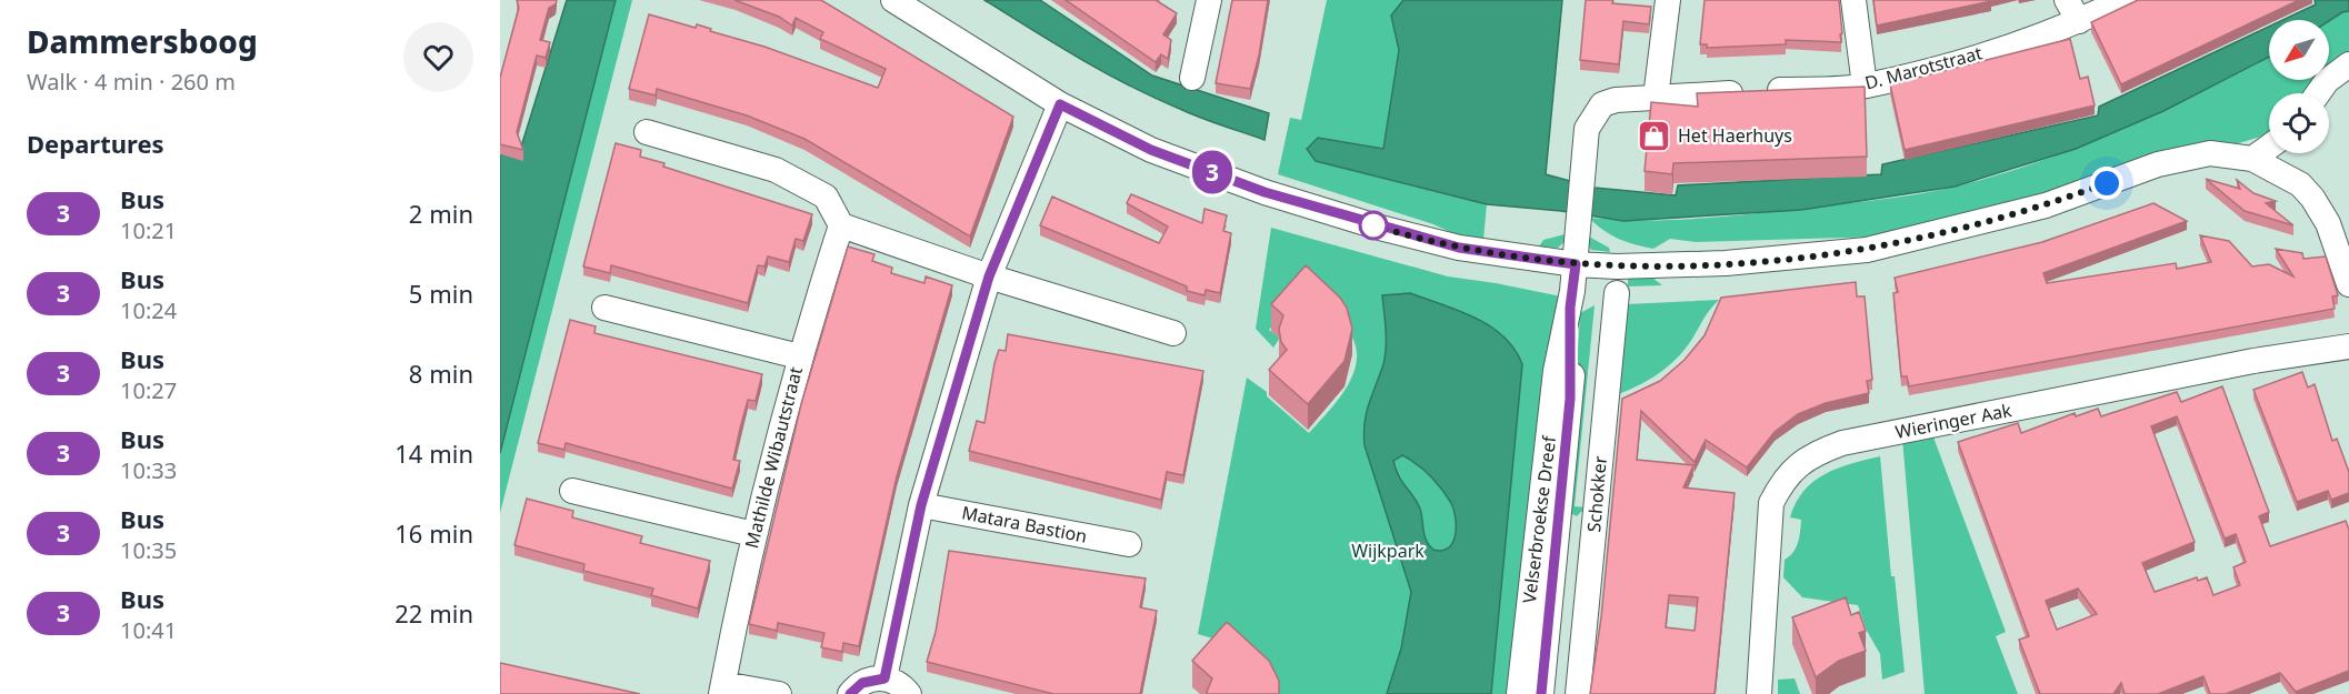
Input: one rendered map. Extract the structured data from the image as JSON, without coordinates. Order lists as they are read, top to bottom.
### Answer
{
  "streets": {
    "street": [
      "D. Marotstraat",
      "Wieringer Aak",
      "Mathilde Wibautstraat",
      "Schokker",
      "Velserbroekse Dreef",
      "Matara Bastion"
    ]
  },
  "crossings": [
    ["D. Marotstraat", "Velserbroekse Dreef"]
  ],
  "parks": ["Wijkpark"],
  "places": {
    "shop": ["Het Haerhuys"]
  },
  "lines": ["bus line 3"],
  "north": "bottom left",
  "page": {
    "heading": [
      ["Dammersboog", "Walk · 4 min · 260 m"],
      "Departures"
    ],
    "on_map": "3",
    "list": [
      {
        "mark": "3",
        "name": "Bus",
        "note": "10:21",
        "value": "2 min"
      },
      {
        "mark": "3",
        "name": "Bus",
        "note": "10:24",
        "value": "5 min"
      },
      {
        "mark": "3",
        "name": "Bus",
        "note": "10:27",
        "value": "8 min"
      },
      {
        "mark": "3",
        "name": "Bus",
        "note": "10:33",
        "value": "14 min"
      },
      {
        "mark": "3",
        "name": "Bus",
        "note": "10:35",
        "value": "16 min"
      },
      {
        "mark": "3",
        "name": "Bus",
        "note": "10:41",
        "value": "22 min"
      }
    ]
  }
}
